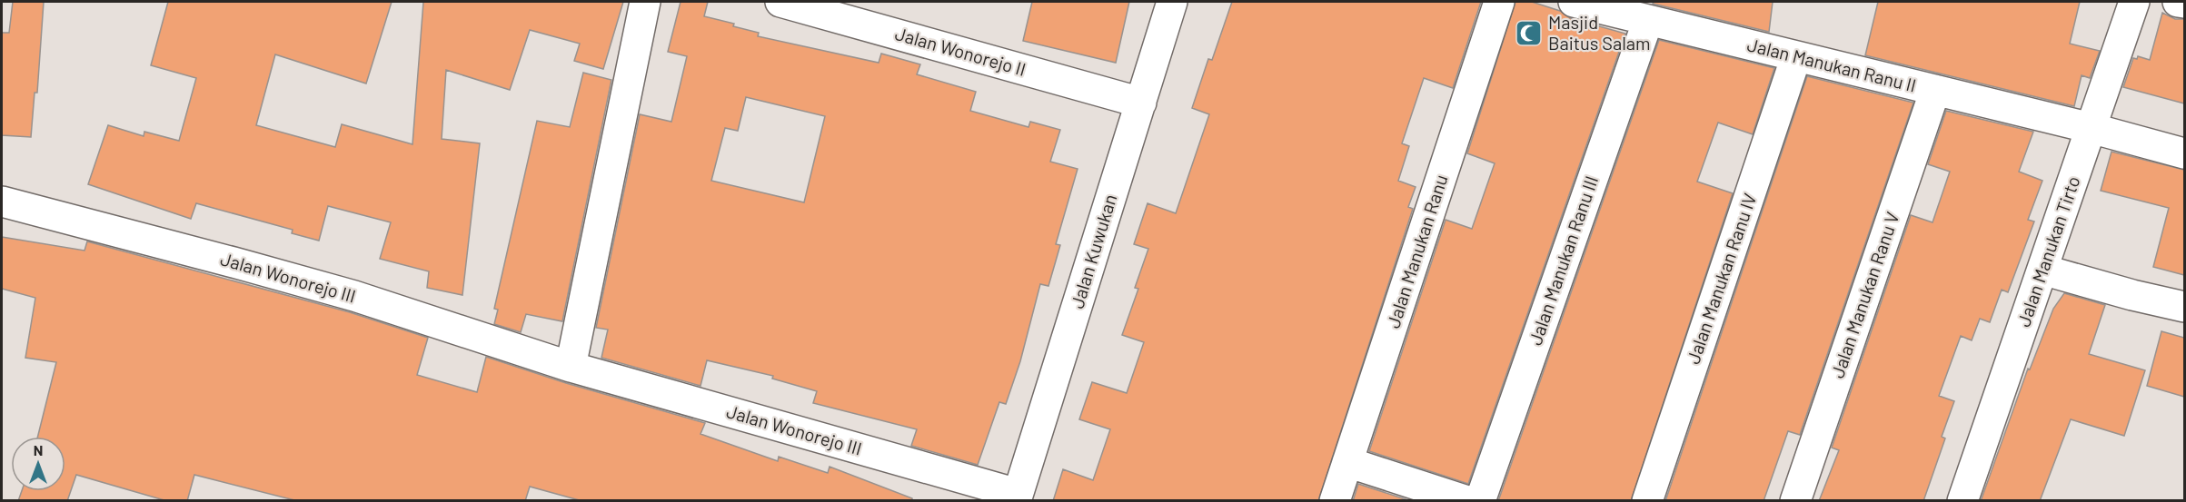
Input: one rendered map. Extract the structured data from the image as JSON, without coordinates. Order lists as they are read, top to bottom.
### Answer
{
  "streets": {
    "street": [
      "Jalan Wonorejo II",
      "Jalan Manukan Ranu II",
      "Jalan Kuwukan",
      "Jalan Manukan Ranu",
      "Jalan Manukan Tirto",
      "Jalan Manukan Ranu III",
      "Jalan Wonorejo III",
      "Jalan Manukan Ranu IV",
      "Jalan Manukan Ranu V"
    ]
  },
  "crossings": [
    ["Jalan Wonorejo II", "Jalan Kuwukan"],
    ["Jalan Manukan Ranu II", "Jalan Manukan Tirto"],
    ["Jalan Manukan Ranu II", "Jalan Manukan Ranu III"],
    ["Jalan Manukan Ranu II", "Jalan Manukan Ranu IV"],
    ["Jalan Manukan Ranu II", "Jalan Manukan Ranu V"],
    ["Jalan Kuwukan", "Jalan Wonorejo III"]
  ],
  "places": {
    "mosque": ["Masjid Baitus Salam"]
  },
  "north": "top"
}
